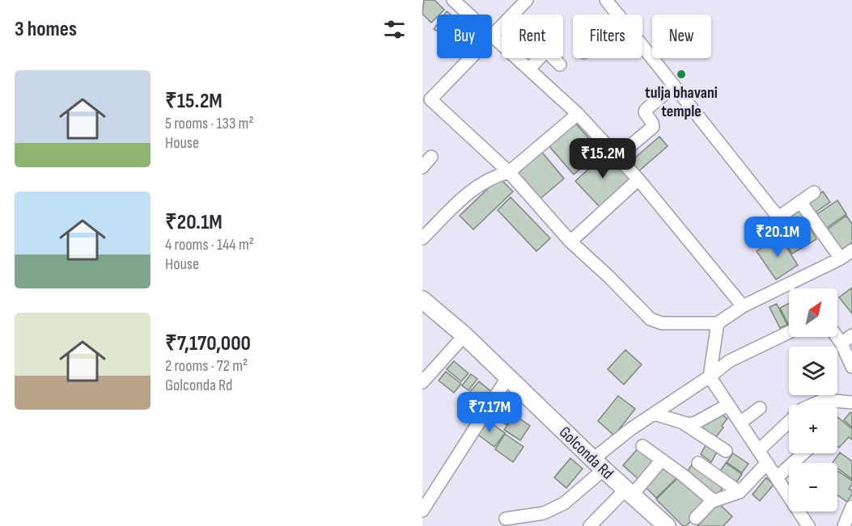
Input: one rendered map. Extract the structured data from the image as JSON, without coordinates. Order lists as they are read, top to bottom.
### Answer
{
  "streets": {
    "main road": ["Golconda Rd"]
  },
  "places": ["tulja bhavani temple"],
  "north": "top right",
  "page": {
    "heading": "3 homes",
    "chip": [
      "Buy",
      "Rent",
      "Filters",
      "New"
    ],
    "list": [
      {
        "name": "₹15.2M",
        "note": "5 rooms · 133 m² · House"
      },
      {
        "name": "₹20.1M",
        "note": "4 rooms · 144 m² · House"
      },
      {
        "name": "₹7,170,000",
        "note": "2 rooms · 72 m² · Golconda Rd"
      }
    ],
    "price": ["₹15.2M", "₹20.1M", "₹7.17M"],
    "map_buttons": ["+", "−"]
  }
}
